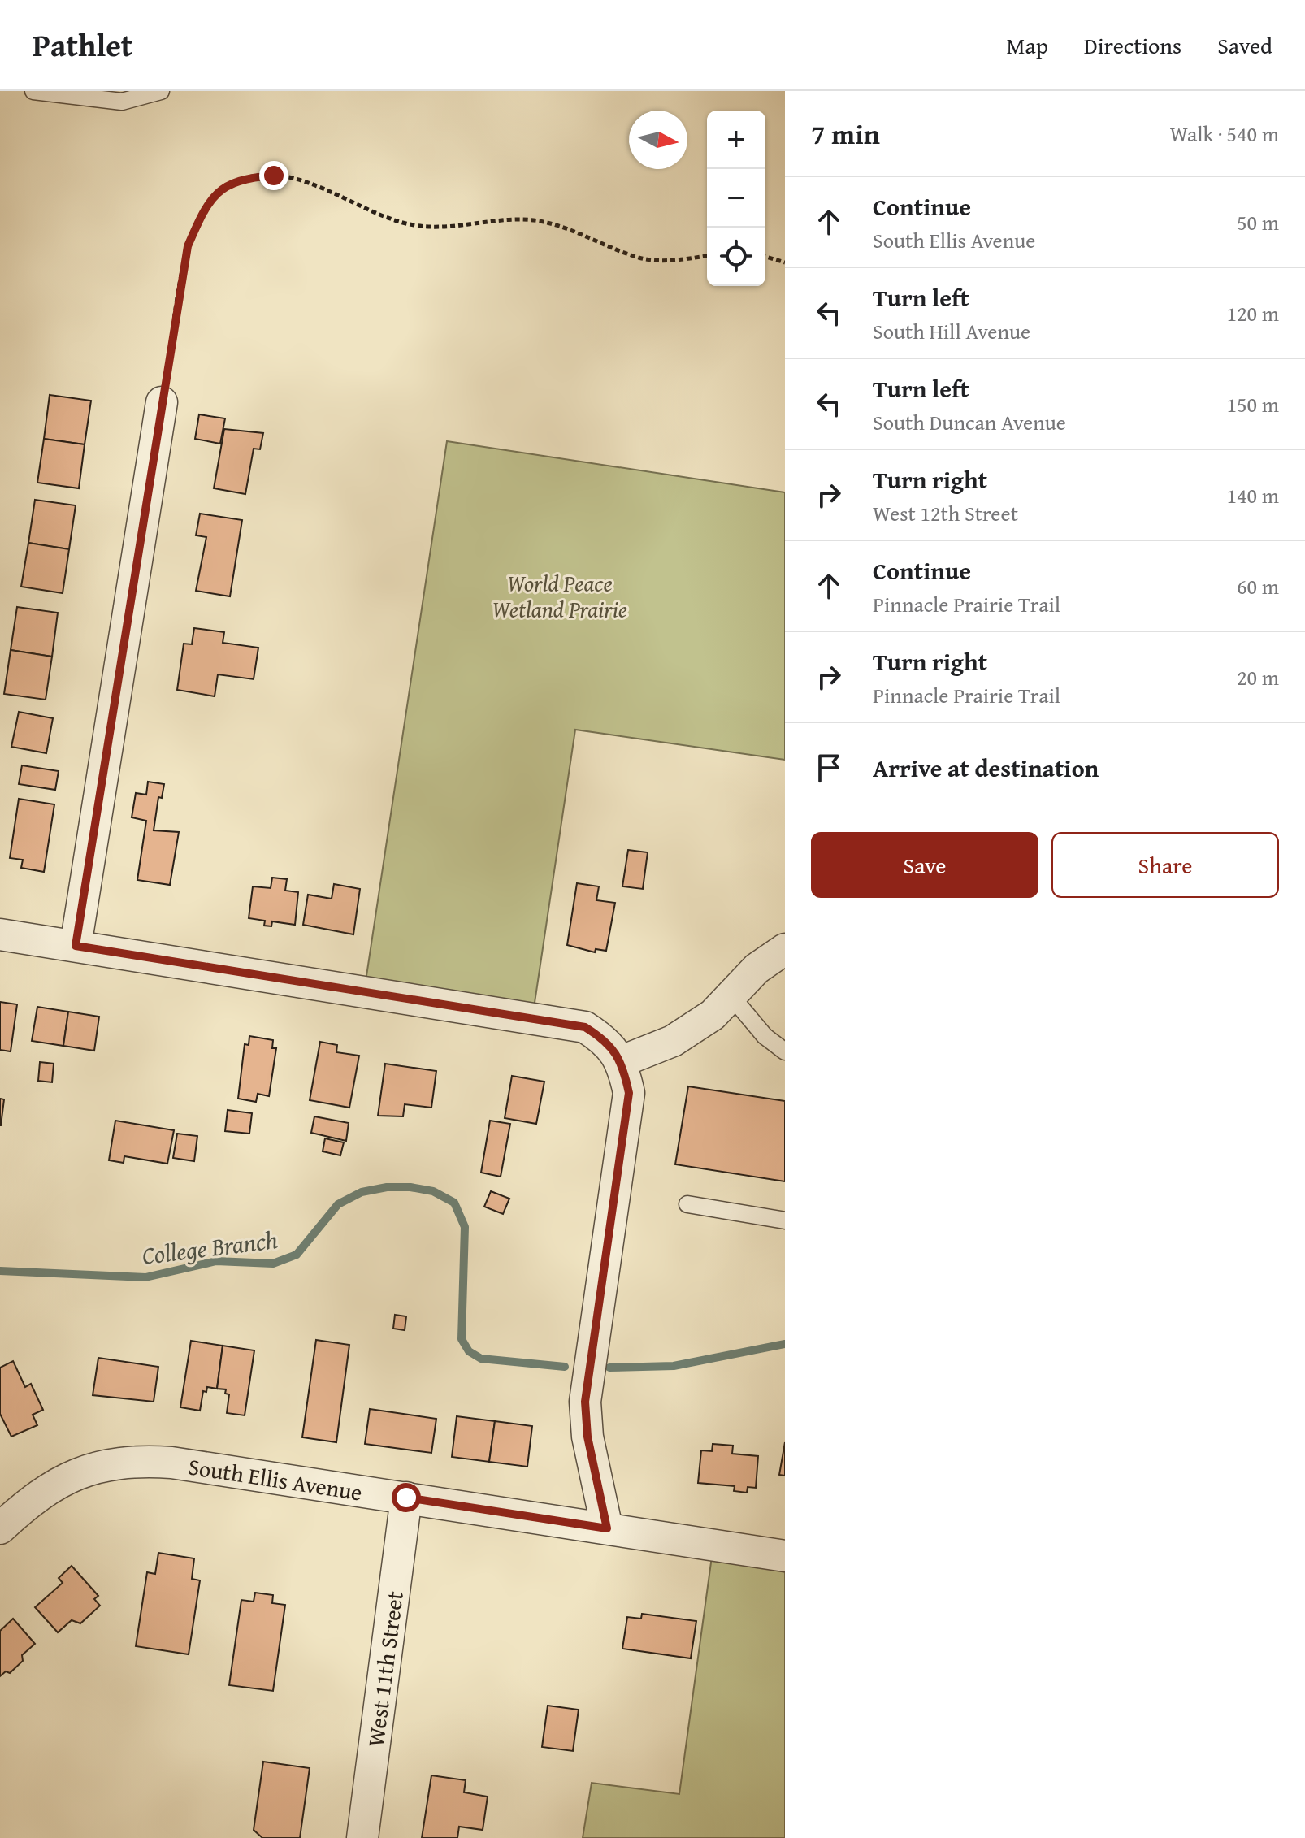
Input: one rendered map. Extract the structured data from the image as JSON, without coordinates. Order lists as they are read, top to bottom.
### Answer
{
  "streets": {
    "street": ["South Ellis Avenue", "West 11th Street"]
  },
  "crossings": [
    ["South Ellis Avenue", "West 11th Street"]
  ],
  "water": ["College Branch"],
  "parks": ["World Peace Wetland Prairie"],
  "north": "right",
  "page": {
    "header": "Pathlet",
    "nav": ["Map", "Directions", "Saved"],
    "heading": ["7 min", "Walk · 540 m"],
    "map_buttons": ["+", "−"],
    "list": [
      ["Continue", "South Ellis Avenue", "50 m"],
      ["Turn left", "South Hill Avenue", "120 m"],
      ["Turn left", "South Duncan Avenue", "150 m"],
      ["Turn right", "West 12th Street", "140 m"],
      ["Continue", "Pinnacle Prairie Trail", "60 m"],
      ["Turn right", "Pinnacle Prairie Trail", "20 m"],
      "Arrive at destination"
    ],
    "buttons": ["Save", "Share"]
  }
}
